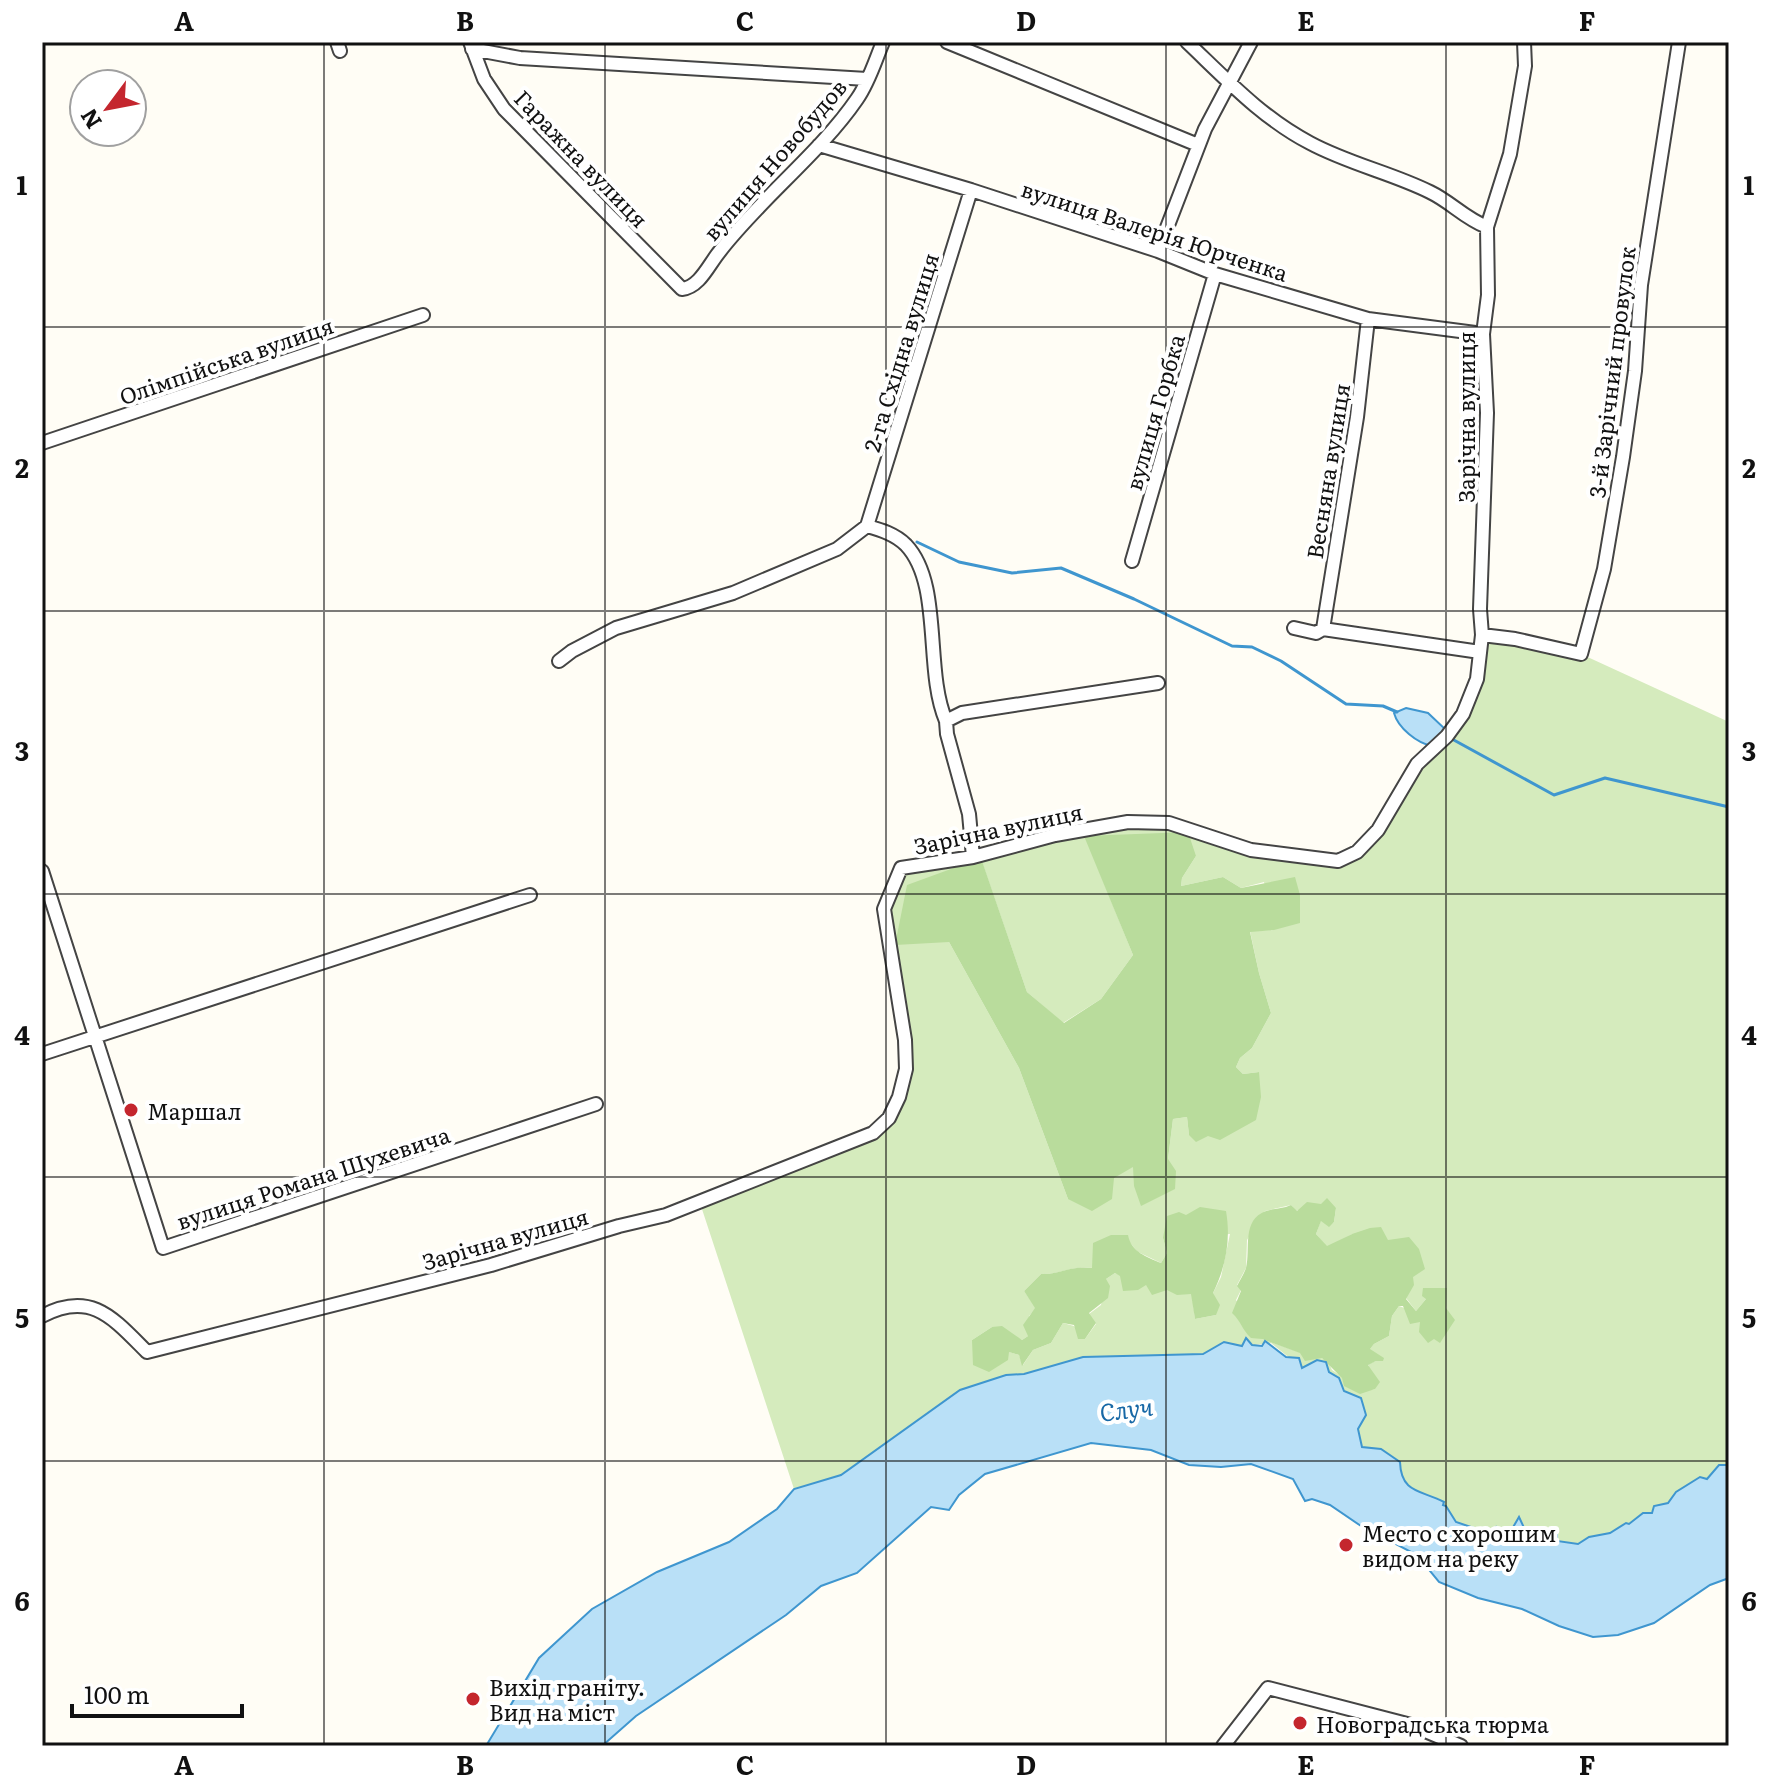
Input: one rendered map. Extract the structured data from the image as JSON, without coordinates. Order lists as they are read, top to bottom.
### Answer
{
  "streets": {
    "street": [
      "Гаражна вулиця",
      "вулиця Новобудов",
      "вулиця Валерія Юрченка",
      "2-га Східна вулиця",
      "Олімпійська вулиця",
      "3-й Зарічний провулок",
      "вулиця Горбка",
      "Зарічна вулиця",
      "Весняна вулиця",
      "вулиця Романа Шухевича"
    ]
  },
  "crossings": [
    ["Гаражна вулиця", "вулиця Новобудов"],
    ["вулиця Новобудов", "вулиця Валерія Юрченка"],
    ["вулиця Валерія Юрченка", "2-га Східна вулиця"],
    ["вулиця Валерія Юрченка", "вулиця Горбка"],
    ["вулиця Валерія Юрченка", "Зарічна вулиця"],
    ["вулиця Валерія Юрченка", "Весняна вулиця"],
    ["3-й Зарічний провулок", "Зарічна вулиця"]
  ],
  "water": ["Случ"],
  "places": [
    "Маршал",
    "Место с хорошим видом на реку",
    "Вихід граніту. Вид на міст",
    "Новоградська тюрма"
  ],
  "scale_bar": "100 m",
  "north": "bottom left",
  "grid": {
    "columns": [
      "A",
      "B",
      "C",
      "D",
      "E",
      "F"
    ],
    "rows": [
      "1",
      "2",
      "3",
      "4",
      "5",
      "6"
    ]
  }
}
